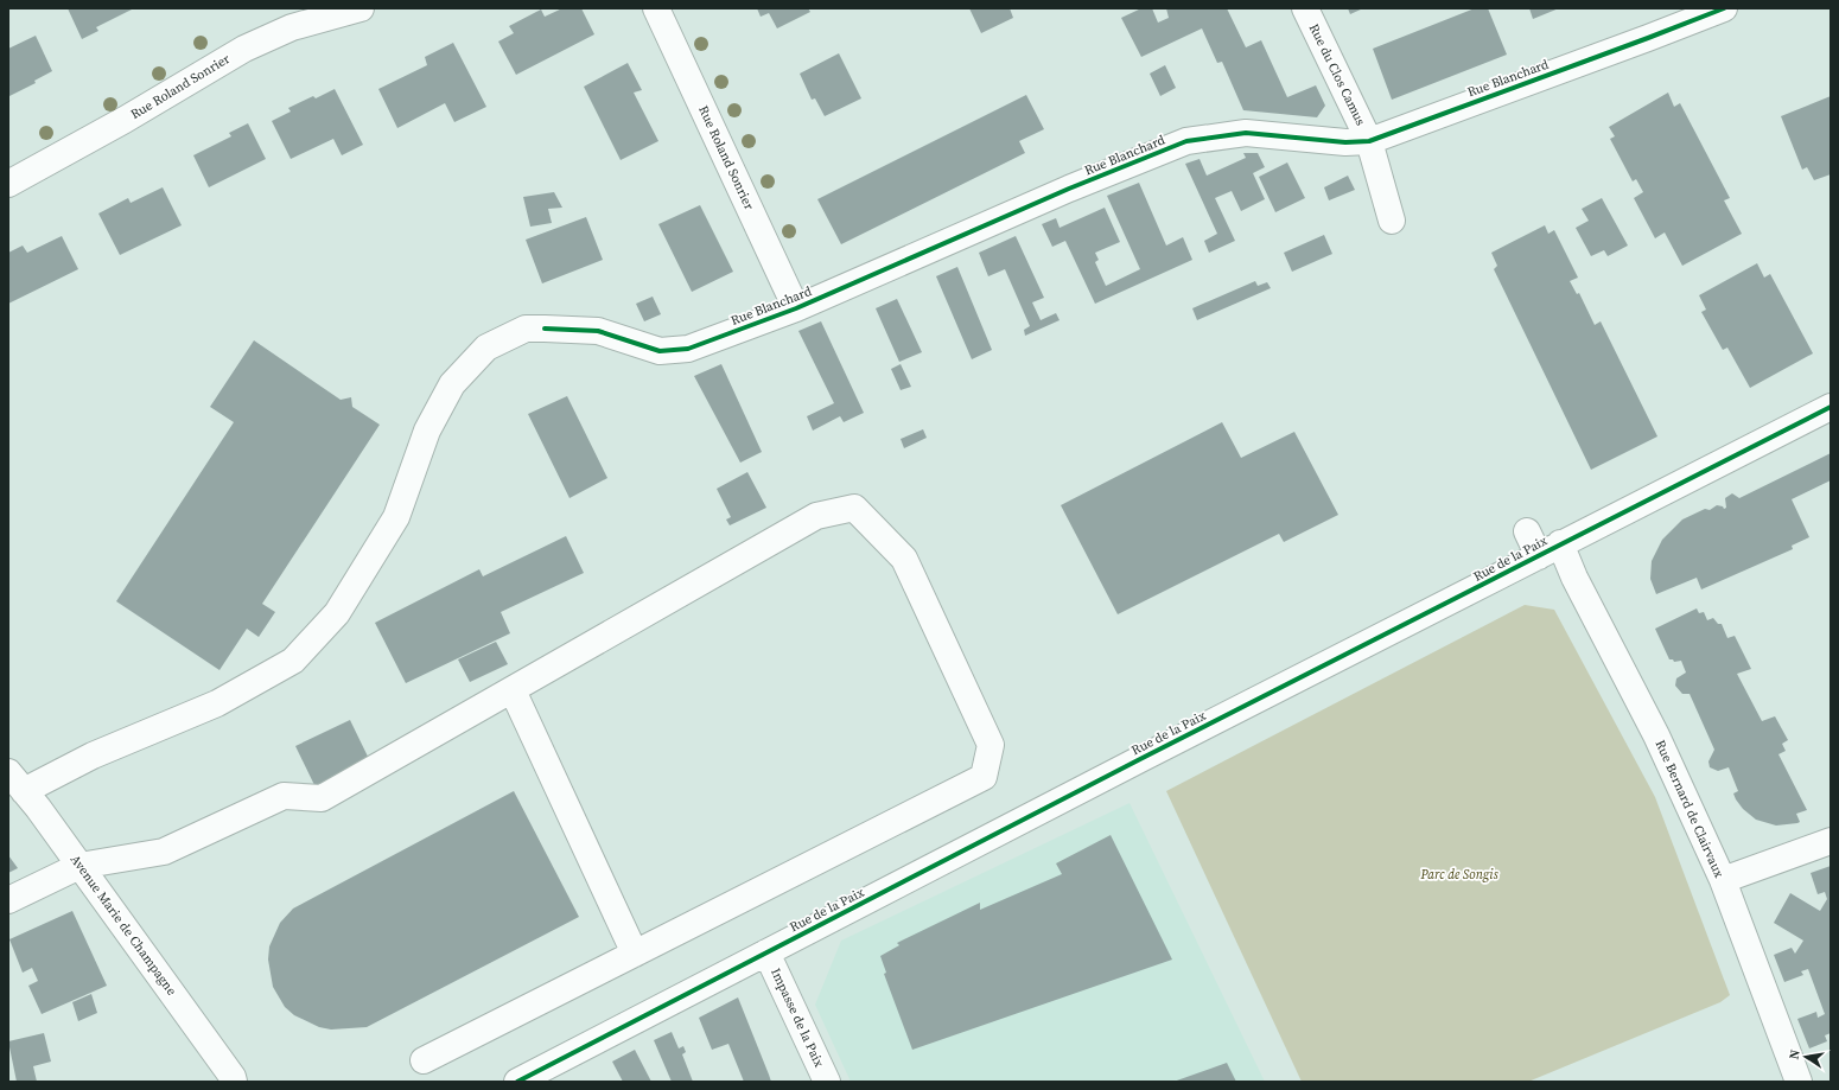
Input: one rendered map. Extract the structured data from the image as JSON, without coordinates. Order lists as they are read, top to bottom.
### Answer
{
  "streets": {
    "street": [
      "Rue du Clos Camus",
      "Rue Blanchard",
      "Rue Roland Sonrier",
      "Rue de la Paix",
      "Rue Bernard de Clairvaux",
      "Avenue Marie de Champagne",
      "Impasse de la Paix"
    ]
  },
  "crossings": [
    ["Rue du Clos Camus", "Rue Blanchard"],
    ["Rue Blanchard", "Rue Roland Sonrier"],
    ["Rue Blanchard", "Avenue Marie de Champagne"],
    ["Rue de la Paix", "Rue Bernard de Clairvaux"],
    ["Rue de la Paix", "Impasse de la Paix"]
  ],
  "parks": ["Parc de Songis"],
  "north": "left"
}
